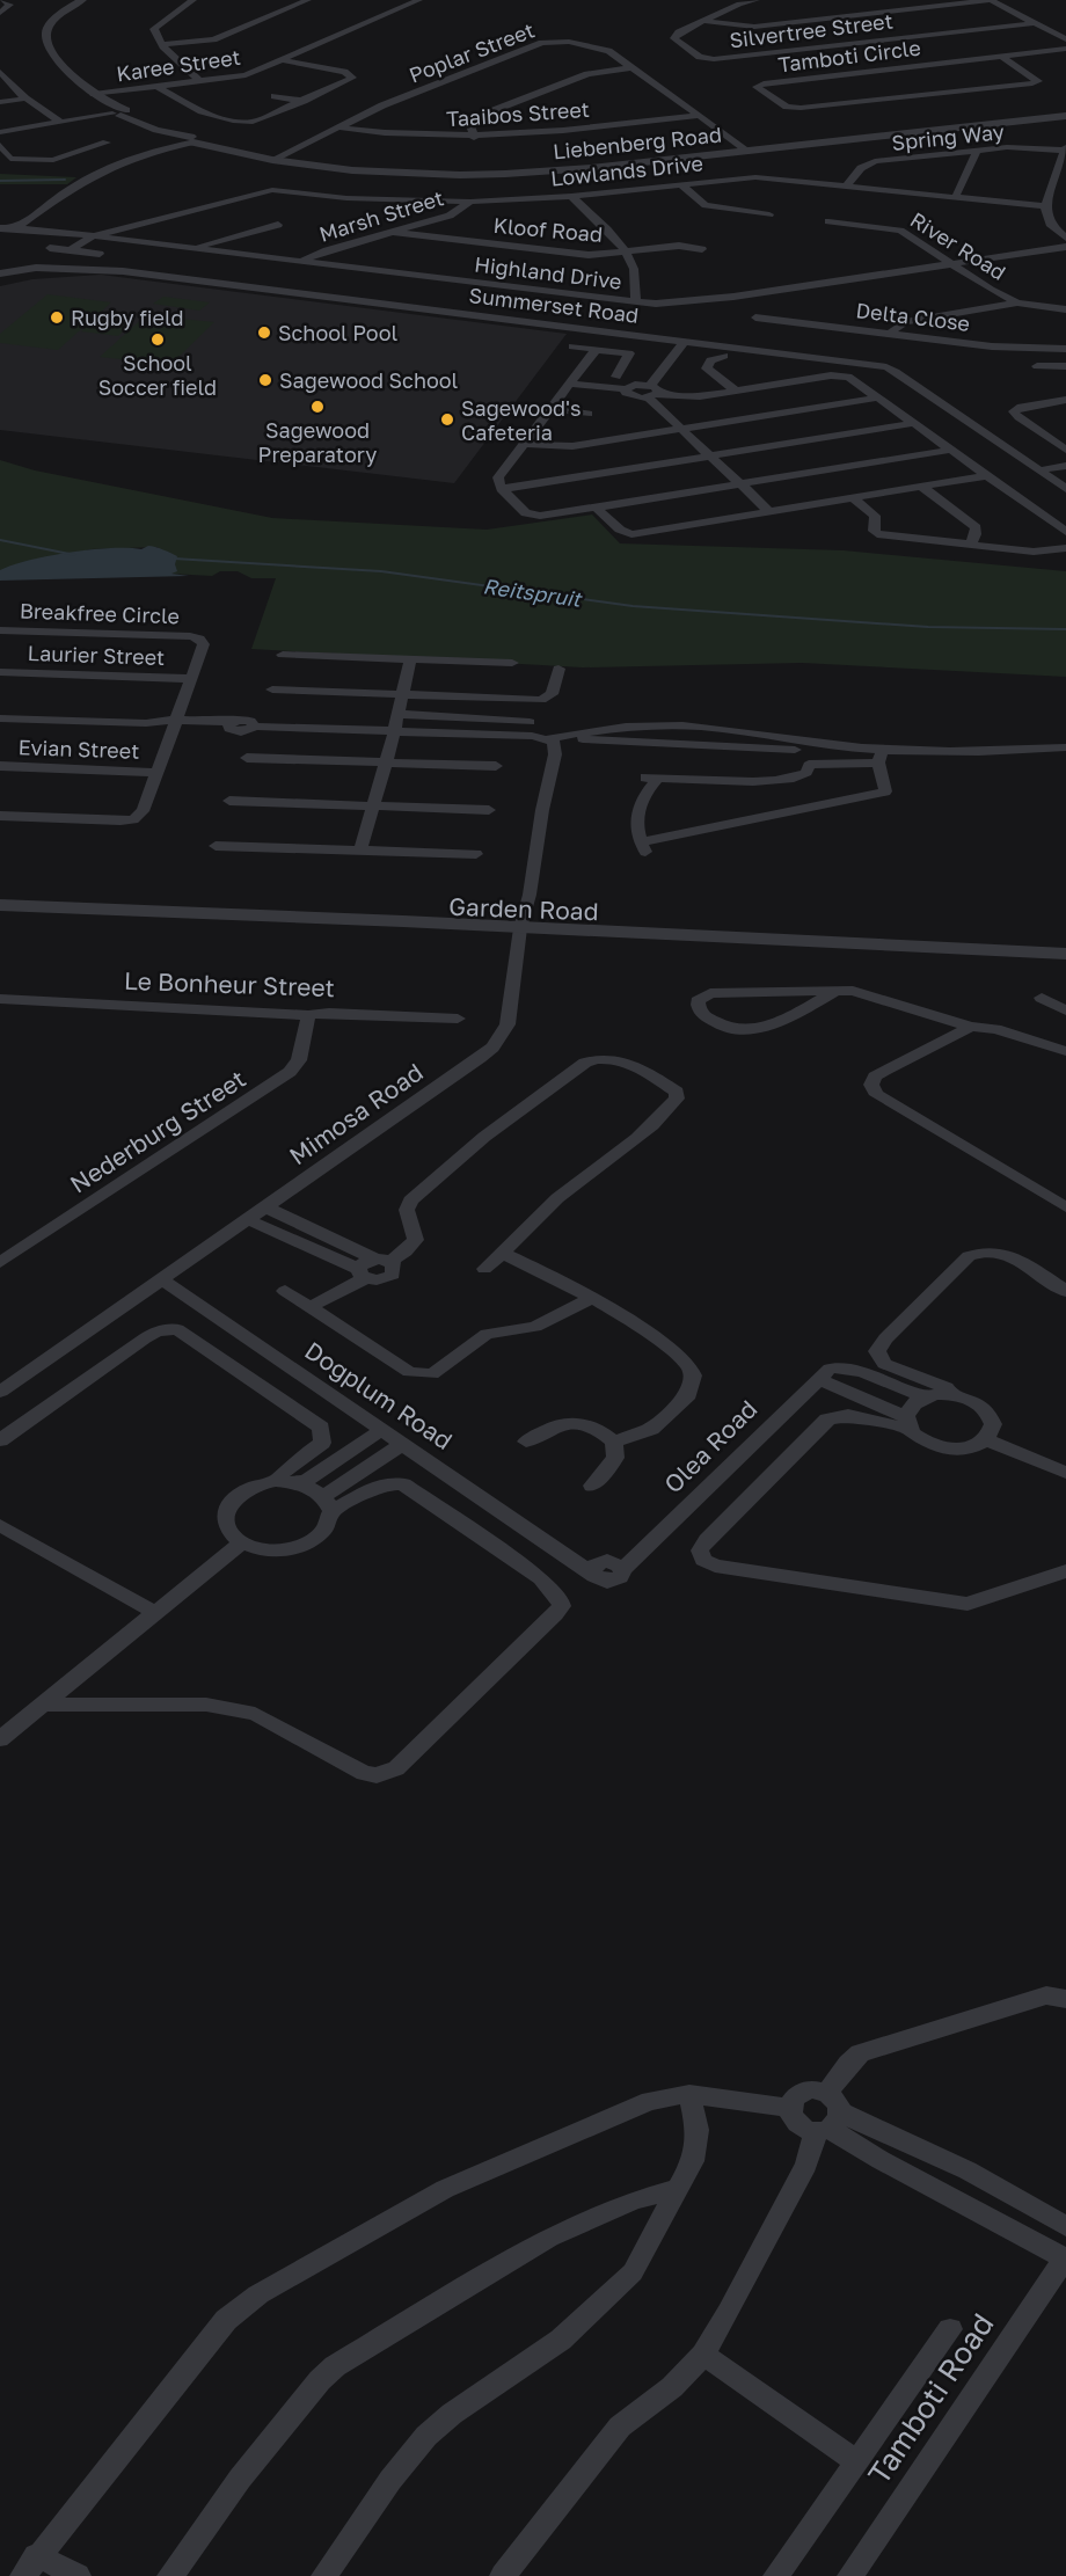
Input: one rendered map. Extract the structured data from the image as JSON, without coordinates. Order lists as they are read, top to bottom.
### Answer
{
  "streets": {
    "street": [
      "Silvertree Street",
      "Poplar Street",
      "Tamboti Circle",
      "Karee Street",
      "Taaibos Street",
      "Spring Way",
      "Liebenberg Road",
      "Lowlands Drive",
      "Marsh Street",
      "Kloof Road",
      "River Road",
      "Highland Drive",
      "Summerset Road",
      "Delta Close",
      "Breakfree Circle",
      "Laurier Street",
      "Evian Street",
      "Garden Road",
      "Le Bonheur Street",
      "Mimosa Road",
      "Nederburg Street",
      "Dogplum Road",
      "Olea Road",
      "Tamboti Road"
    ]
  },
  "crossings": [
    ["Poplar Street", "Taaibos Street"],
    ["Poplar Street", "Liebenberg Road"],
    ["Karee Street", "Liebenberg Road"],
    ["Spring Way", "Lowlands Drive"],
    ["Lowlands Drive", "Marsh Street"],
    ["Lowlands Drive", "Highland Drive"],
    ["Marsh Street", "Kloof Road"],
    ["Marsh Street", "Highland Drive"],
    ["River Road", "Highland Drive"],
    ["Breakfree Circle", "Laurier Street"],
    ["Breakfree Circle", "Evian Street"],
    ["Garden Road", "Mimosa Road"],
    ["Le Bonheur Street", "Nederburg Street"],
    ["Mimosa Road", "Dogplum Road"],
    ["Dogplum Road", "Olea Road"]
  ],
  "water": ["Reitspruit"],
  "places": [
    "Rugby field",
    "School Pool",
    "School Soccer field",
    "Sagewood School",
    "Sagewood Preparatory",
    "Sagewood's Cafeteria"
  ]
}
